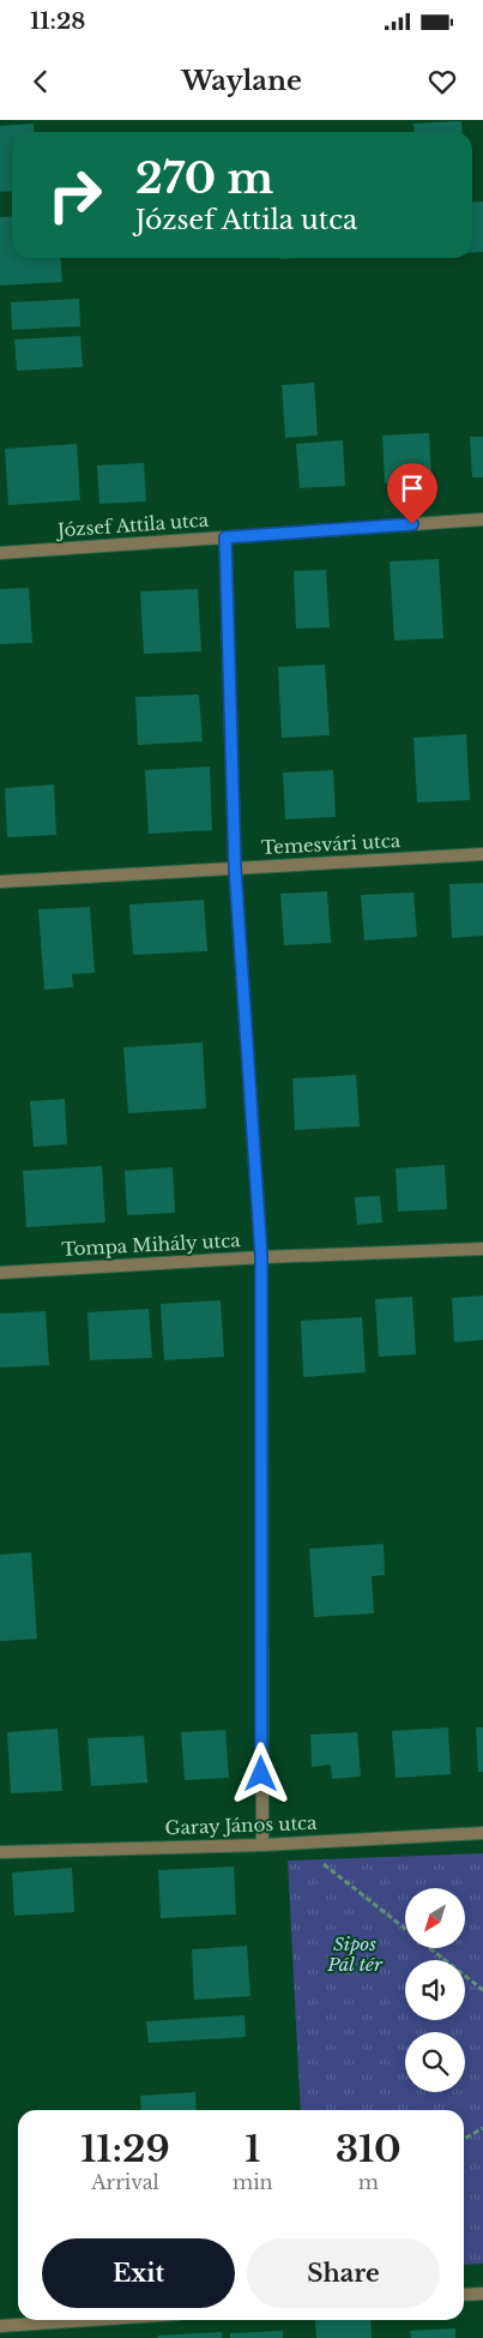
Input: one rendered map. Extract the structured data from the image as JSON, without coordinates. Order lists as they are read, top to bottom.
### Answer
{
  "streets": {
    "street": [
      "József Attila utca",
      "Temesvári utca",
      "Tompa Mihály utca",
      "Garay János utca"
    ]
  },
  "parks": ["Sipos Pál tér"],
  "north": "bottom left",
  "page": {
    "status": "11:28",
    "header": "Waylane",
    "turn": ["270 m", "József Attila utca"],
    "eta": [
      "11:29",
      "Arrival",
      "1",
      "min",
      "310",
      "m"
    ],
    "buttons": ["Exit", "Share"]
  }
}
